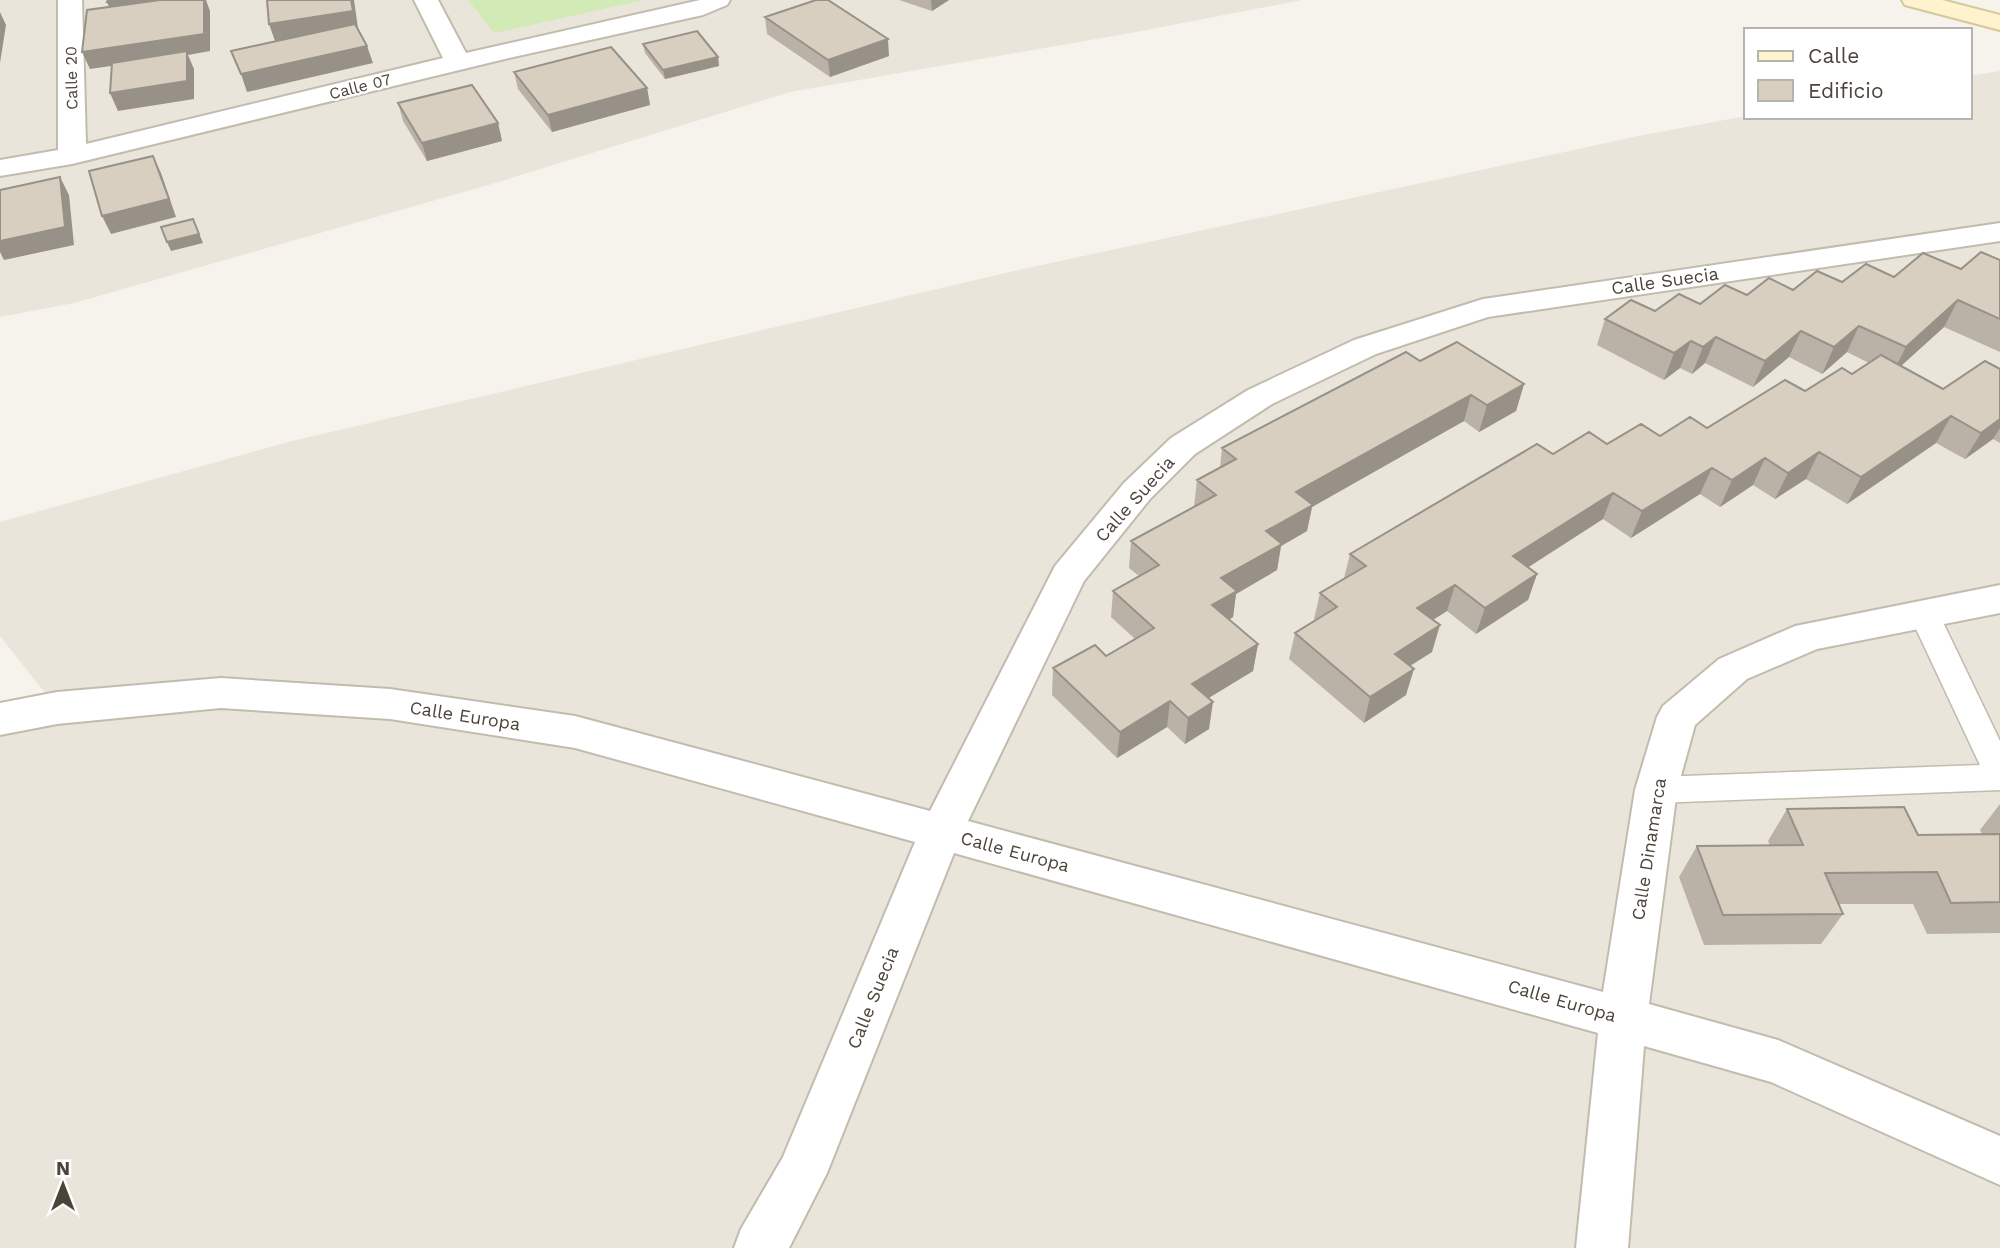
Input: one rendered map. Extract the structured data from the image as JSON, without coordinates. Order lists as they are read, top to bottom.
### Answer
{
  "streets": {
    "street": [
      "Calle 20",
      "Calle 07",
      "Calle Suecia",
      "Calle Europa",
      "Calle Dinamarca"
    ]
  },
  "crossings": [
    ["Calle 20", "Calle 07"],
    ["Calle Suecia", "Calle Europa"],
    ["Calle Europa", "Calle Dinamarca"]
  ],
  "legend": ["Calle", "Edificio"],
  "north": "top"
}
